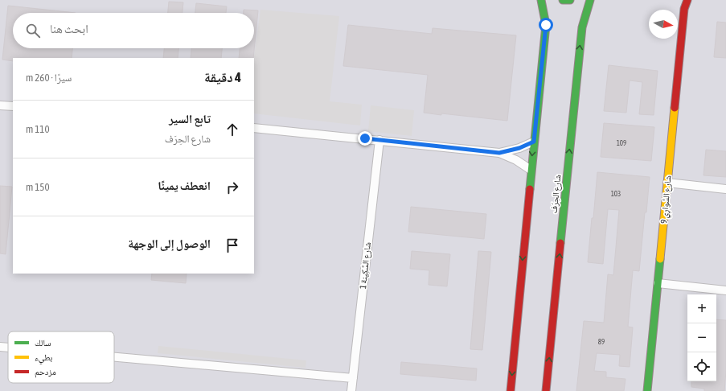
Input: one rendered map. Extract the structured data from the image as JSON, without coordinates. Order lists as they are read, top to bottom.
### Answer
{
  "streets": {
    "street": ["شارع الحِرَف", "شارع السَّوارِي 9", "شارع السَّكِينة 1"]
  },
  "house_numbers": ["109", "103", "89"],
  "legend": ["سالك", "بطيء", "مزدحم"],
  "north": "right",
  "page": {
    "search": "ابحث هنا",
    "heading": ["4 دقيقة", "سيرًا · 260 m"],
    "list": [
      ["تابع السير", "شارع الحِرَف", "110 m"],
      ["انعطف يمينًا", "150 m"],
      "الوصول إلى الوجهة"
    ],
    "map_buttons": ["+", "−"]
  }
}
